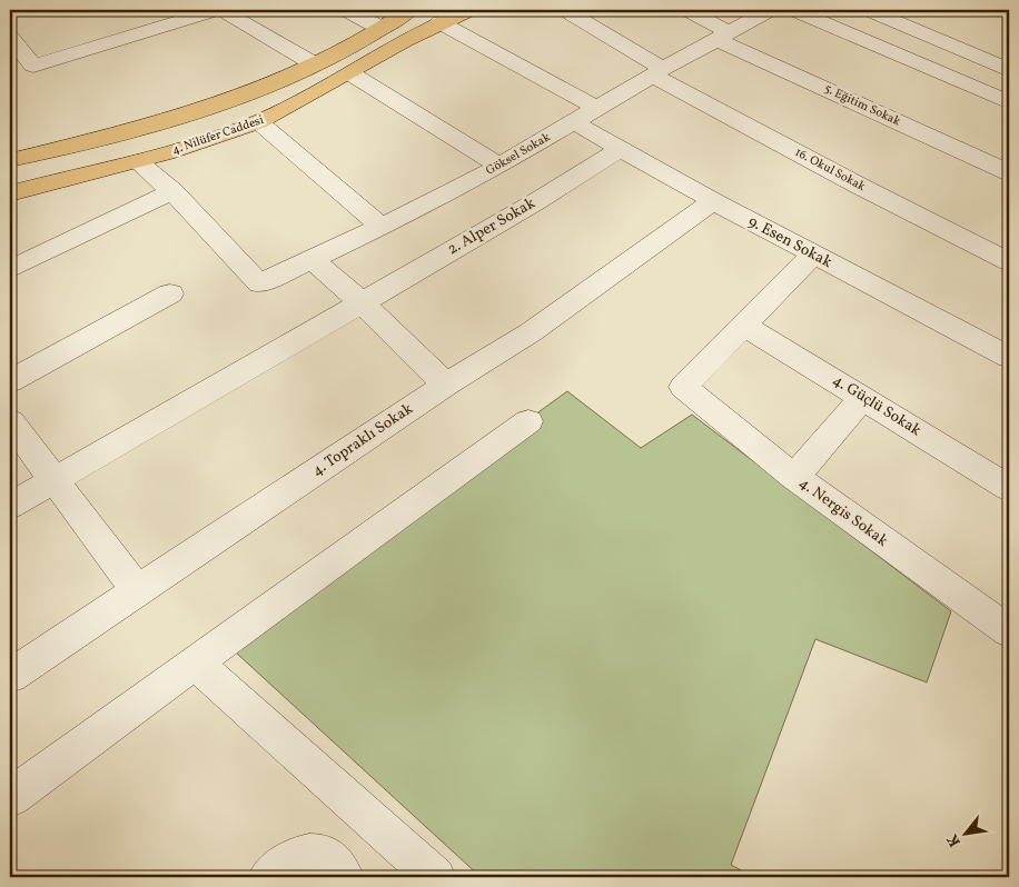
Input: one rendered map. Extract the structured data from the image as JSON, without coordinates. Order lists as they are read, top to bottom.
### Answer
{
  "streets": {
    "main road": ["4. Nilüfer Caddesi"],
    "street": [
      "5. Eğitim Sokak",
      "Göksel Sokak",
      "16. Okul Sokak",
      "2. Alper Sokak",
      "9. Esen Sokak",
      "4. Güçlü Sokak",
      "4. Topraklı Sokak",
      "4. Nergis Sokak"
    ]
  },
  "crossings": [
    ["5. Eğitim Sokak", "Göksel Sokak"],
    ["Göksel Sokak", "16. Okul Sokak"],
    ["Göksel Sokak", "9. Esen Sokak"],
    ["2. Alper Sokak", "9. Esen Sokak"],
    ["9. Esen Sokak", "4. Topraklı Sokak"],
    ["4. Güçlü Sokak", "4. Nergis Sokak"]
  ],
  "north": "bottom left"
}
